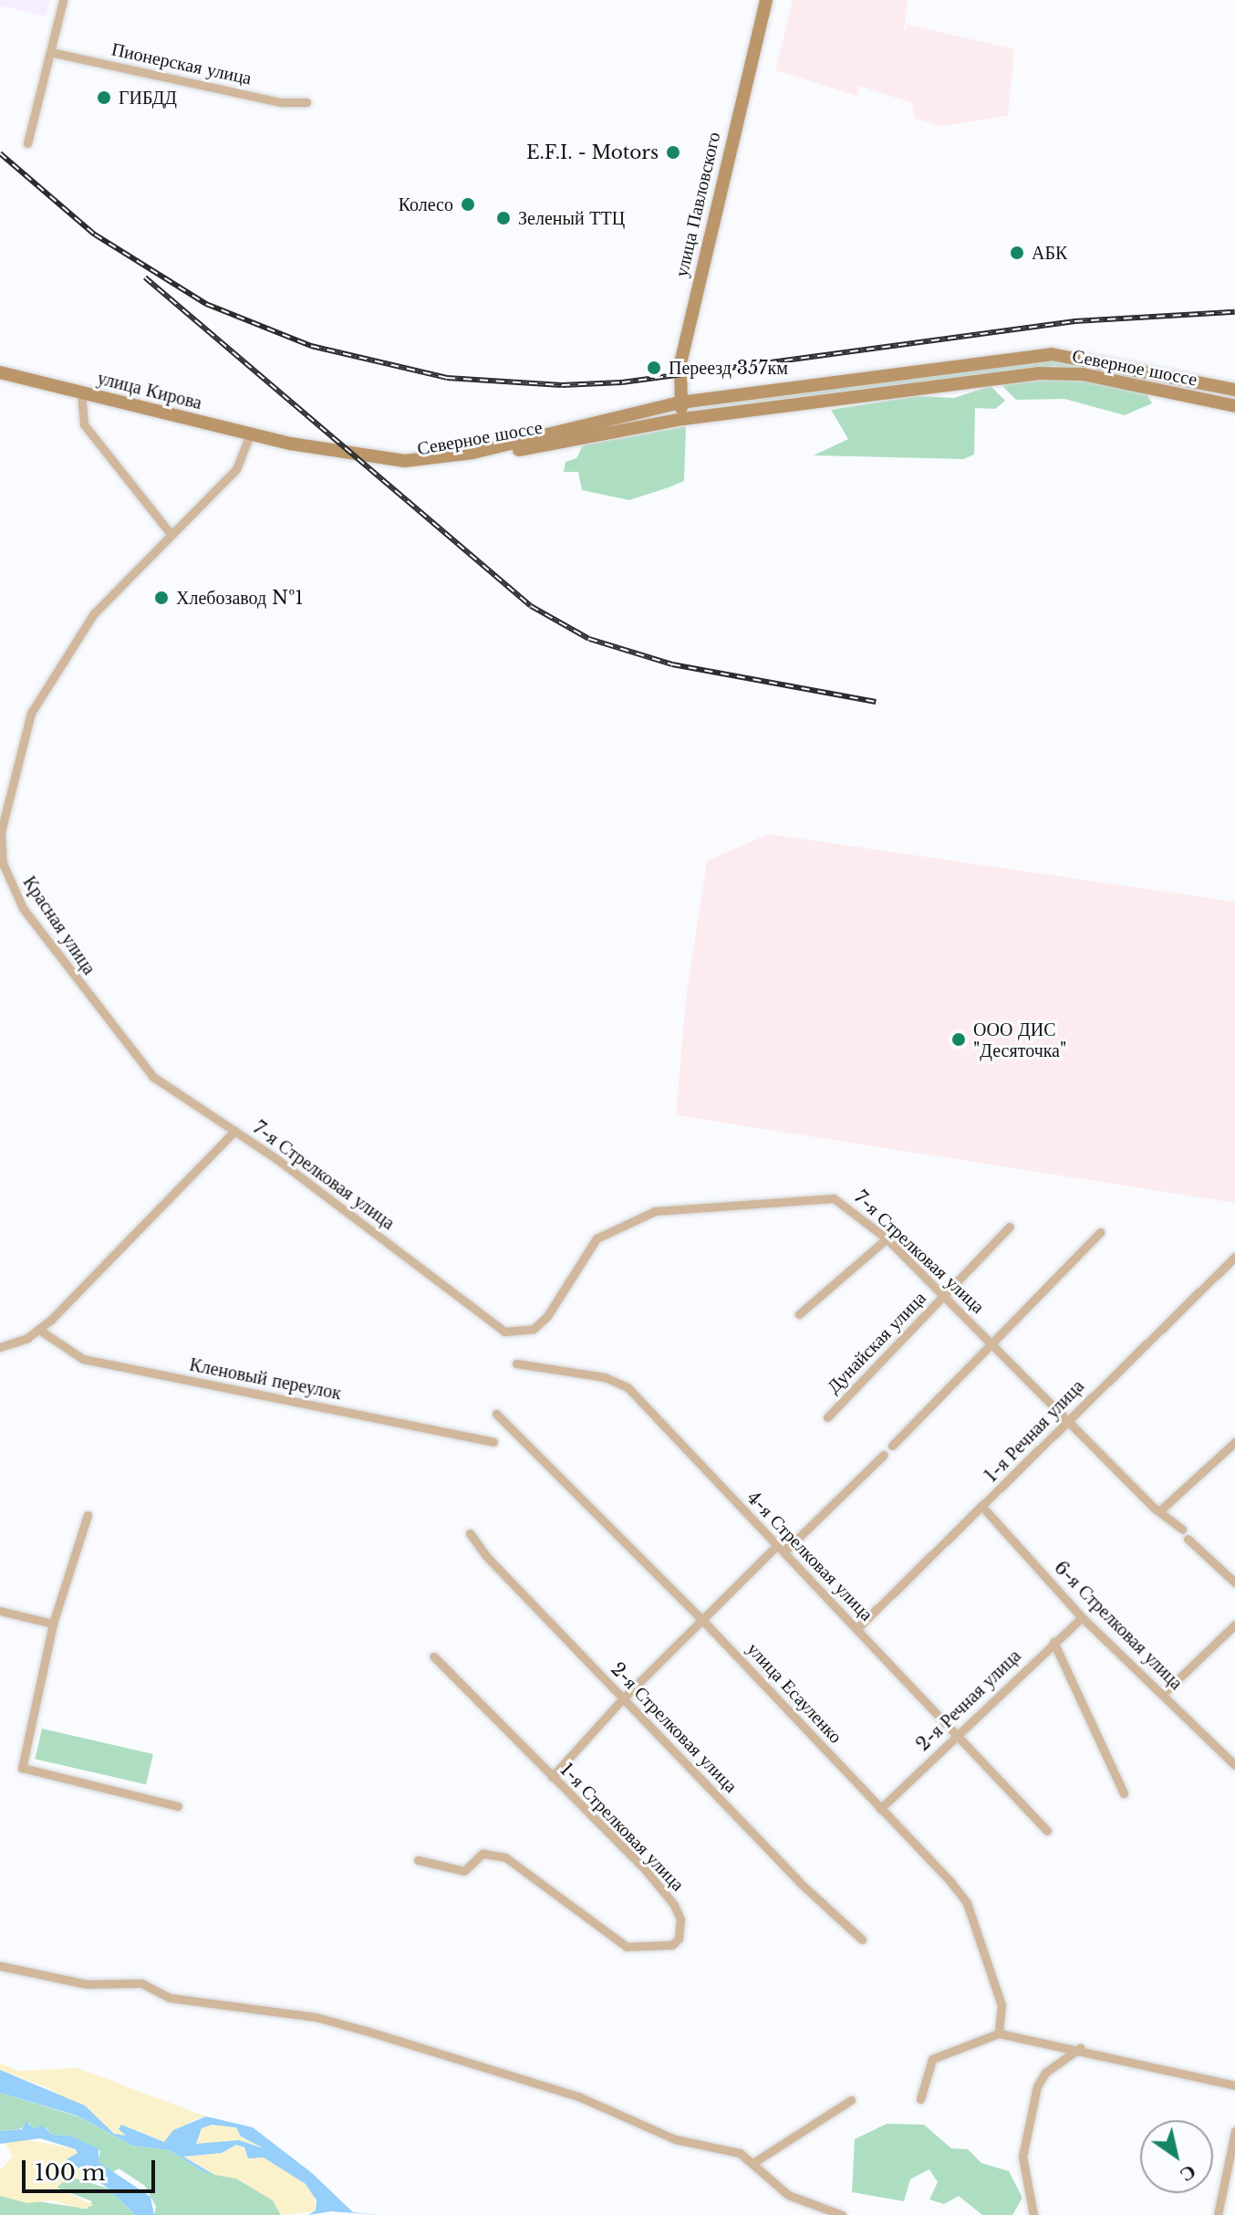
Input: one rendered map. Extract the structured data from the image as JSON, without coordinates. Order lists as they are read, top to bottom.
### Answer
{
  "streets": {
    "main road": ["улица Павловского", "Северное шоссе", "улица Кирова"],
    "street": [
      "Пионерская улица",
      "Красная улица",
      "7-я Стрелковая улица",
      "Дунайская улица",
      "Кленовый переулок",
      "1-я Речная улица",
      "4-я Стрелковая улица",
      "6-я Стрелковая улица",
      "улица Есауленко",
      "2-я Речная улица",
      "2-я Стрелковая улица",
      "1-я Стрелковая улица"
    ]
  },
  "crossings": [
    ["улица Павловского", "Северное шоссе"],
    ["Северное шоссе", "улица Кирова"],
    ["улица Кирова", "Красная улица"],
    ["Красная улица", "7-я Стрелковая улица"],
    ["7-я Стрелковая улица", "Дунайская улица"],
    ["7-я Стрелковая улица", "1-я Речная улица"],
    ["1-я Речная улица", "4-я Стрелковая улица"],
    ["1-я Речная улица", "6-я Стрелковая улица"],
    ["4-я Стрелковая улица", "2-я Речная улица"],
    ["6-я Стрелковая улица", "2-я Речная улица"],
    ["улица Есауленко", "2-я Речная улица"]
  ],
  "places": [
    "ГИБДД",
    "E.F.I. - Motors",
    "Колесо",
    "Зеленый ТТЦ",
    "АБК",
    "Переезд 357км",
    "Хлебозавод №1",
    "ООО ДИС \"Десяточка\""
  ],
  "scale_bar": "100 m",
  "north": "bottom right"
}
